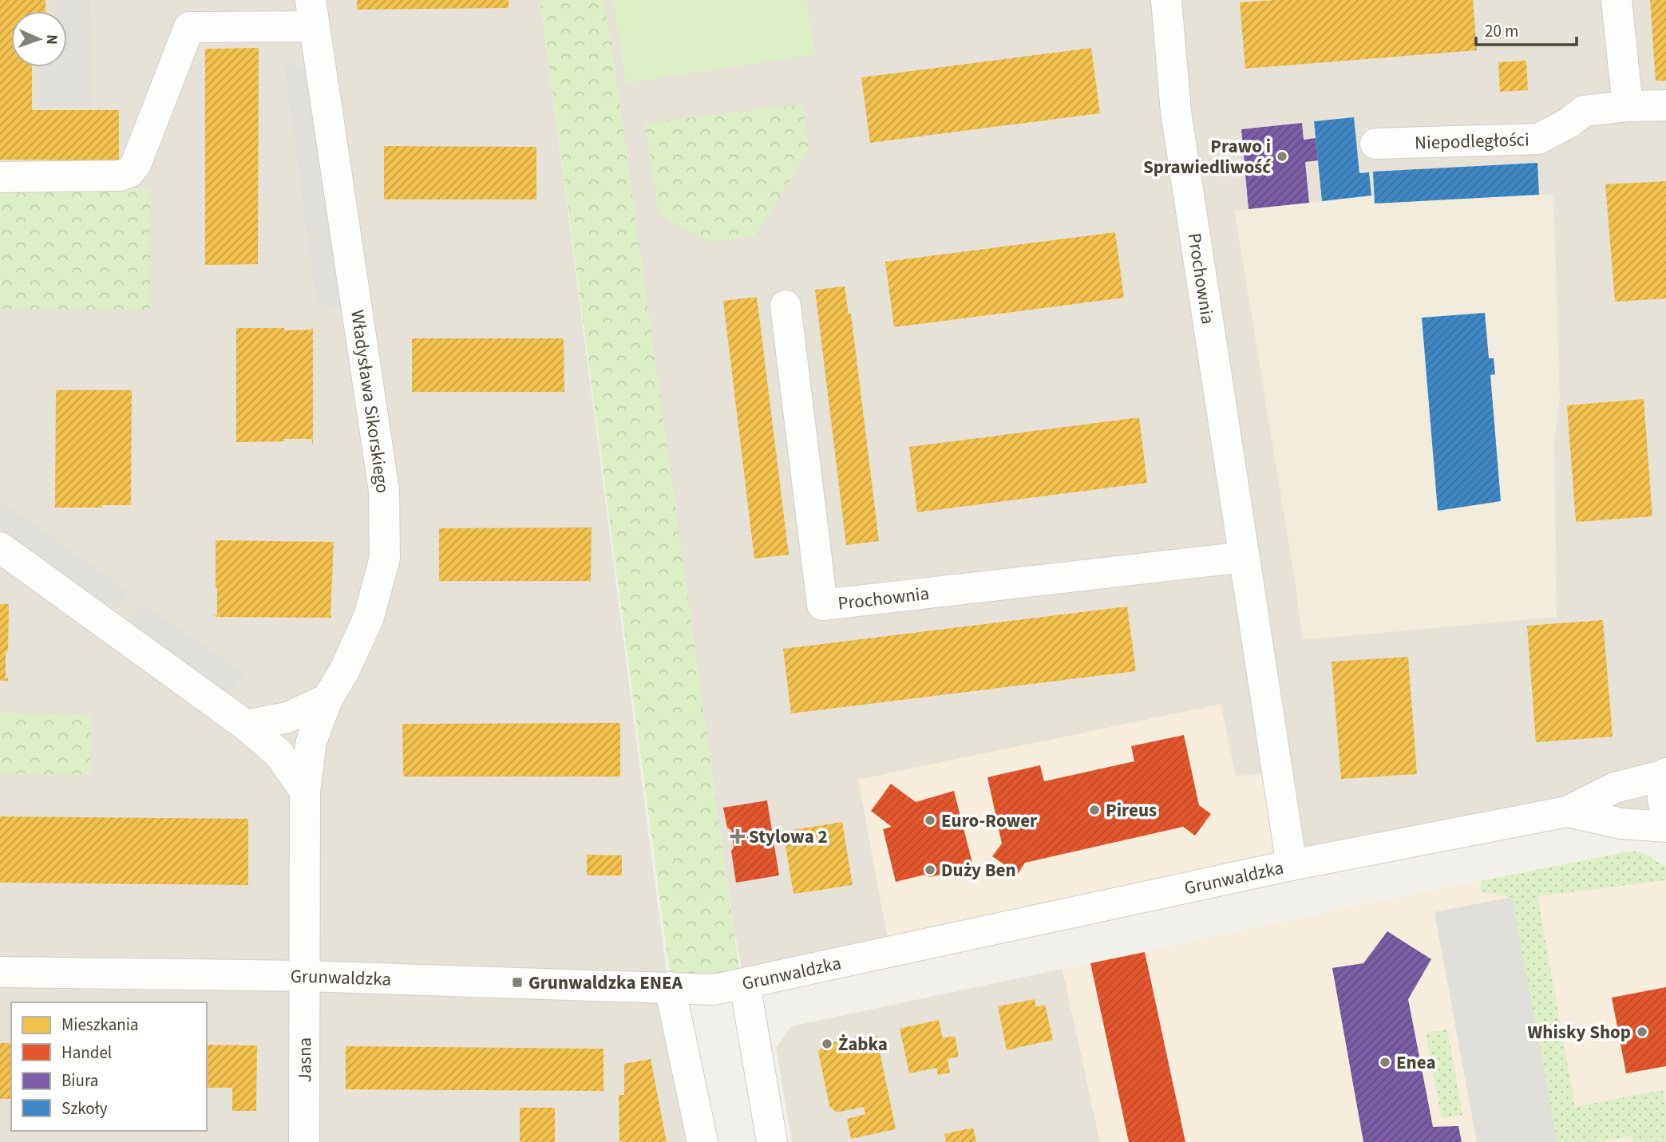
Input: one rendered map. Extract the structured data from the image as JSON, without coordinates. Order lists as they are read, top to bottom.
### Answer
{
  "streets": {
    "street": [
      "Niepodległości",
      "Prochownia",
      "Władysława Sikorskiego",
      "Grunwaldzka",
      "Jasna"
    ]
  },
  "crossings": [
    ["Prochownia", "Grunwaldzka"],
    ["Władysława Sikorskiego", "Jasna"],
    ["Grunwaldzka", "Jasna"]
  ],
  "places": {
    "other": [
      "Prawo i Sprawiedliwość",
      "Pireus",
      "Euro-Rower",
      "Duży Ben",
      "Whisky Shop",
      "Żabka",
      "Enea"
    ],
    "health": ["Stylowa 2"],
    "transit": ["Grunwaldzka ENEA"]
  },
  "legend": [
    "Mieszkania",
    "Handel",
    "Biura",
    "Szkoły"
  ],
  "scale_bar": "20 m",
  "north": "right"
}
